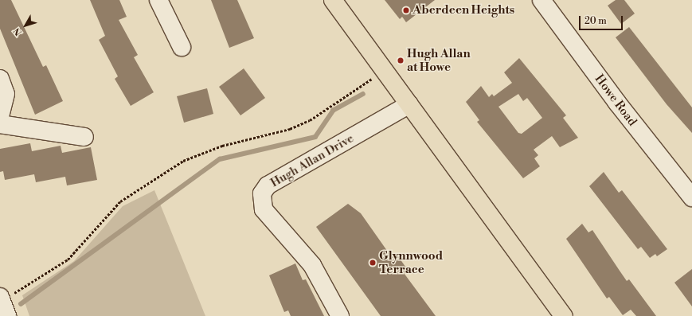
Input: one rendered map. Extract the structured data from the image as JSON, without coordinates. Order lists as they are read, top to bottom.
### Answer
{
  "streets": {
    "street": ["Howe Road", "Hugh Allan Drive"]
  },
  "places": ["Aberdeen Heights", "Hugh Allan at Howe", "Glynnwood Terrace"],
  "scale_bar": "20 m",
  "north": "bottom left"
}
